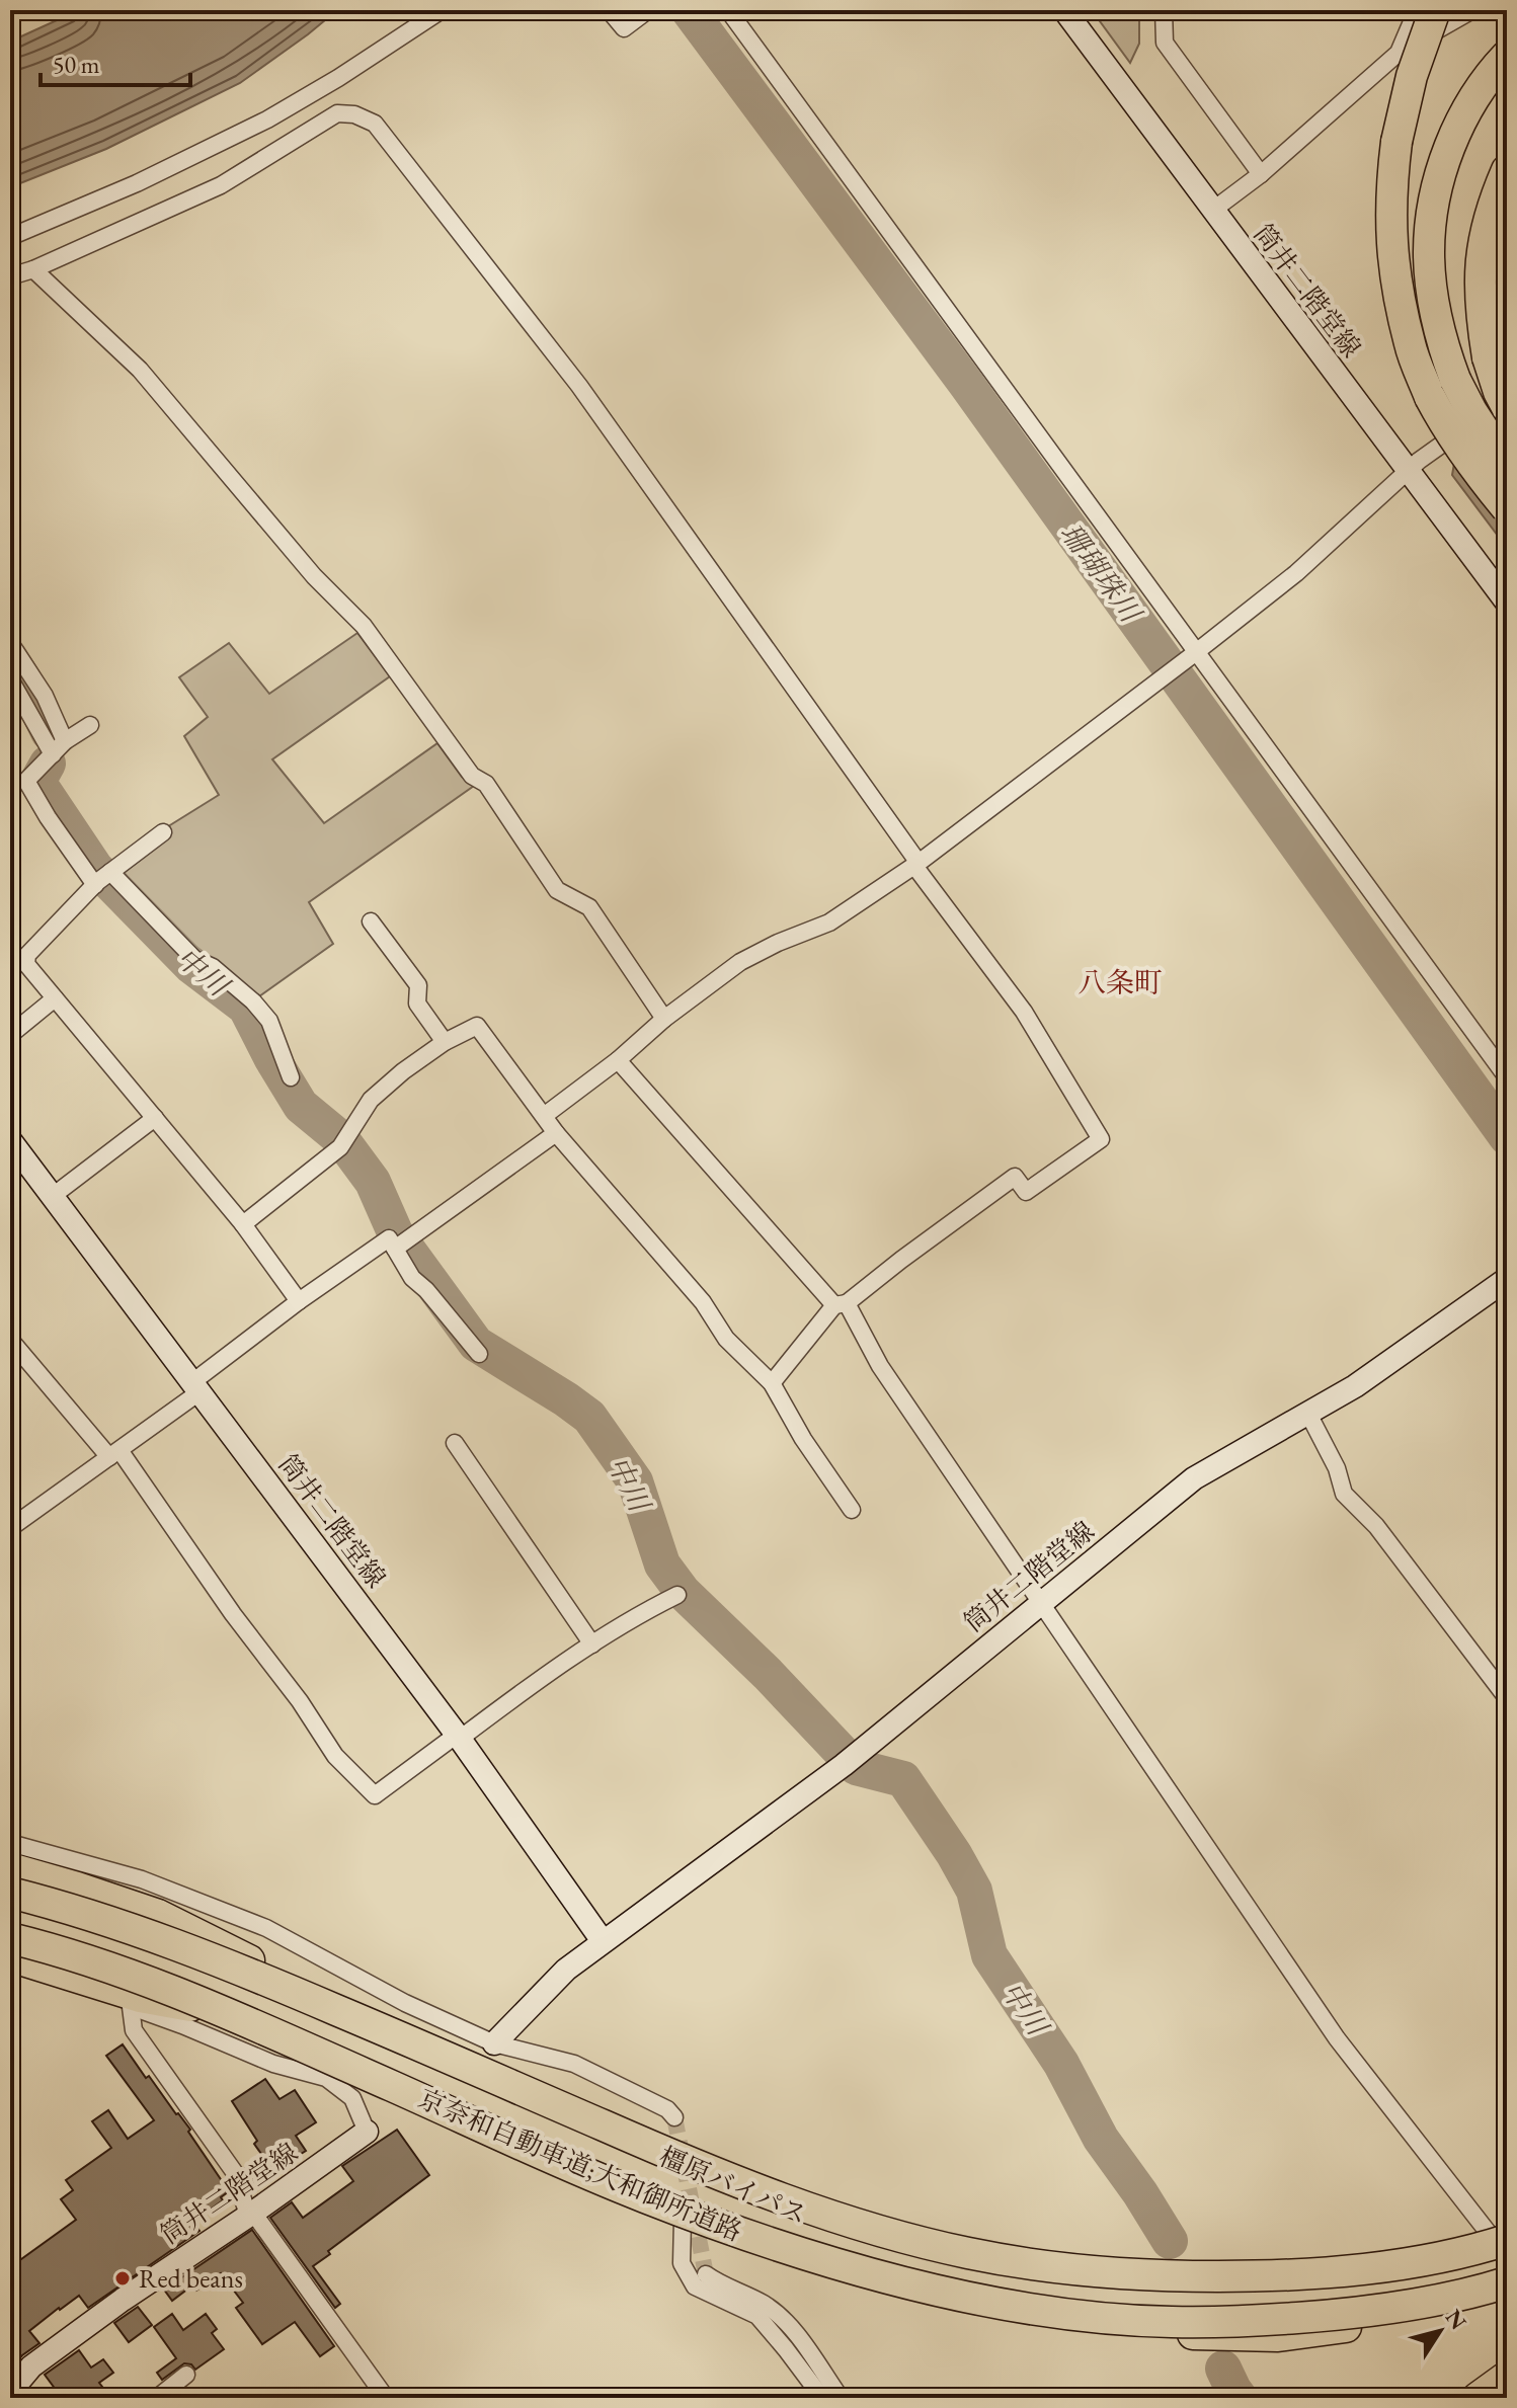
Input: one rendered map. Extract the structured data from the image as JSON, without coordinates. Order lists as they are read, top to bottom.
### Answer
{
  "streets": {
    "highway": ["京奈和自動車道;大和御所道路", "橿原バイパス"],
    "main road": ["筒井二階堂線"]
  },
  "crossings": [
    ["京奈和自動車道;大和御所道路", "橿原バイパス"]
  ],
  "districts": ["八条町"],
  "water": ["珊瑚珠川", "中川"],
  "places": ["Red beans"],
  "scale_bar": "50 m",
  "north": "top right"
}
